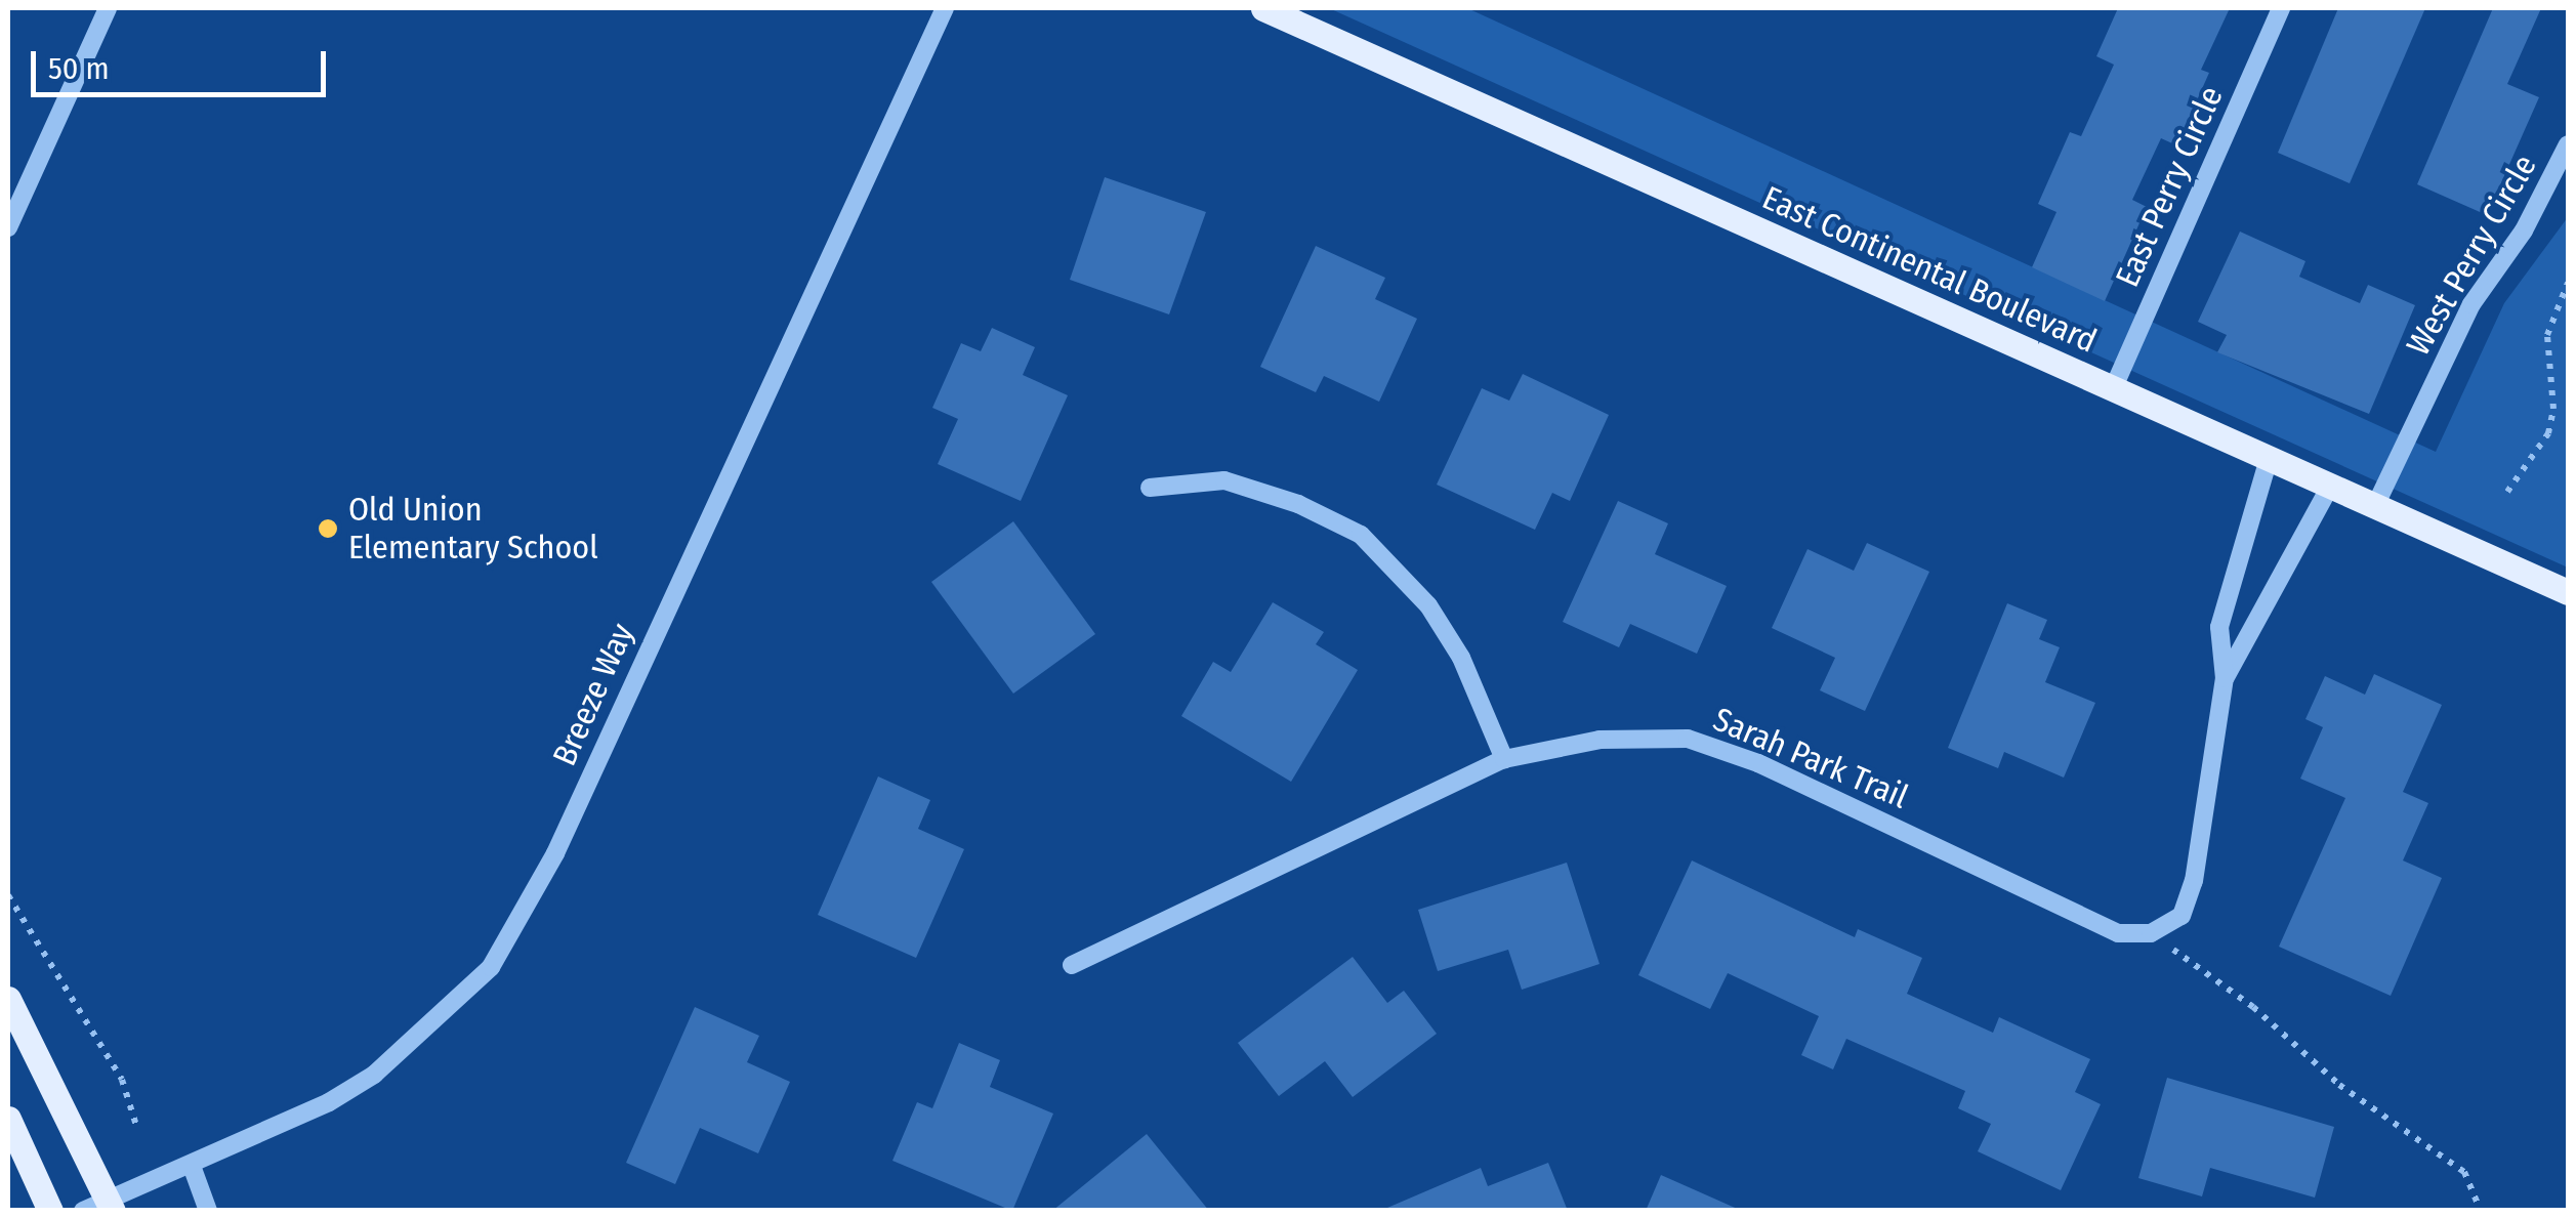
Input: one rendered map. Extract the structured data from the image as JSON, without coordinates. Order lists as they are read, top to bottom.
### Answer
{
  "streets": {
    "main road": ["East Continental Boulevard"],
    "street": [
      "East Perry Circle",
      "West Perry Circle",
      "Breeze Way",
      "Sarah Park Trail"
    ]
  },
  "crossings": [
    ["East Perry Circle", "East Continental Boulevard"],
    ["West Perry Circle", "East Continental Boulevard"]
  ],
  "places": ["Old Union Elementary School"],
  "scale_bar": "50 m"
}
